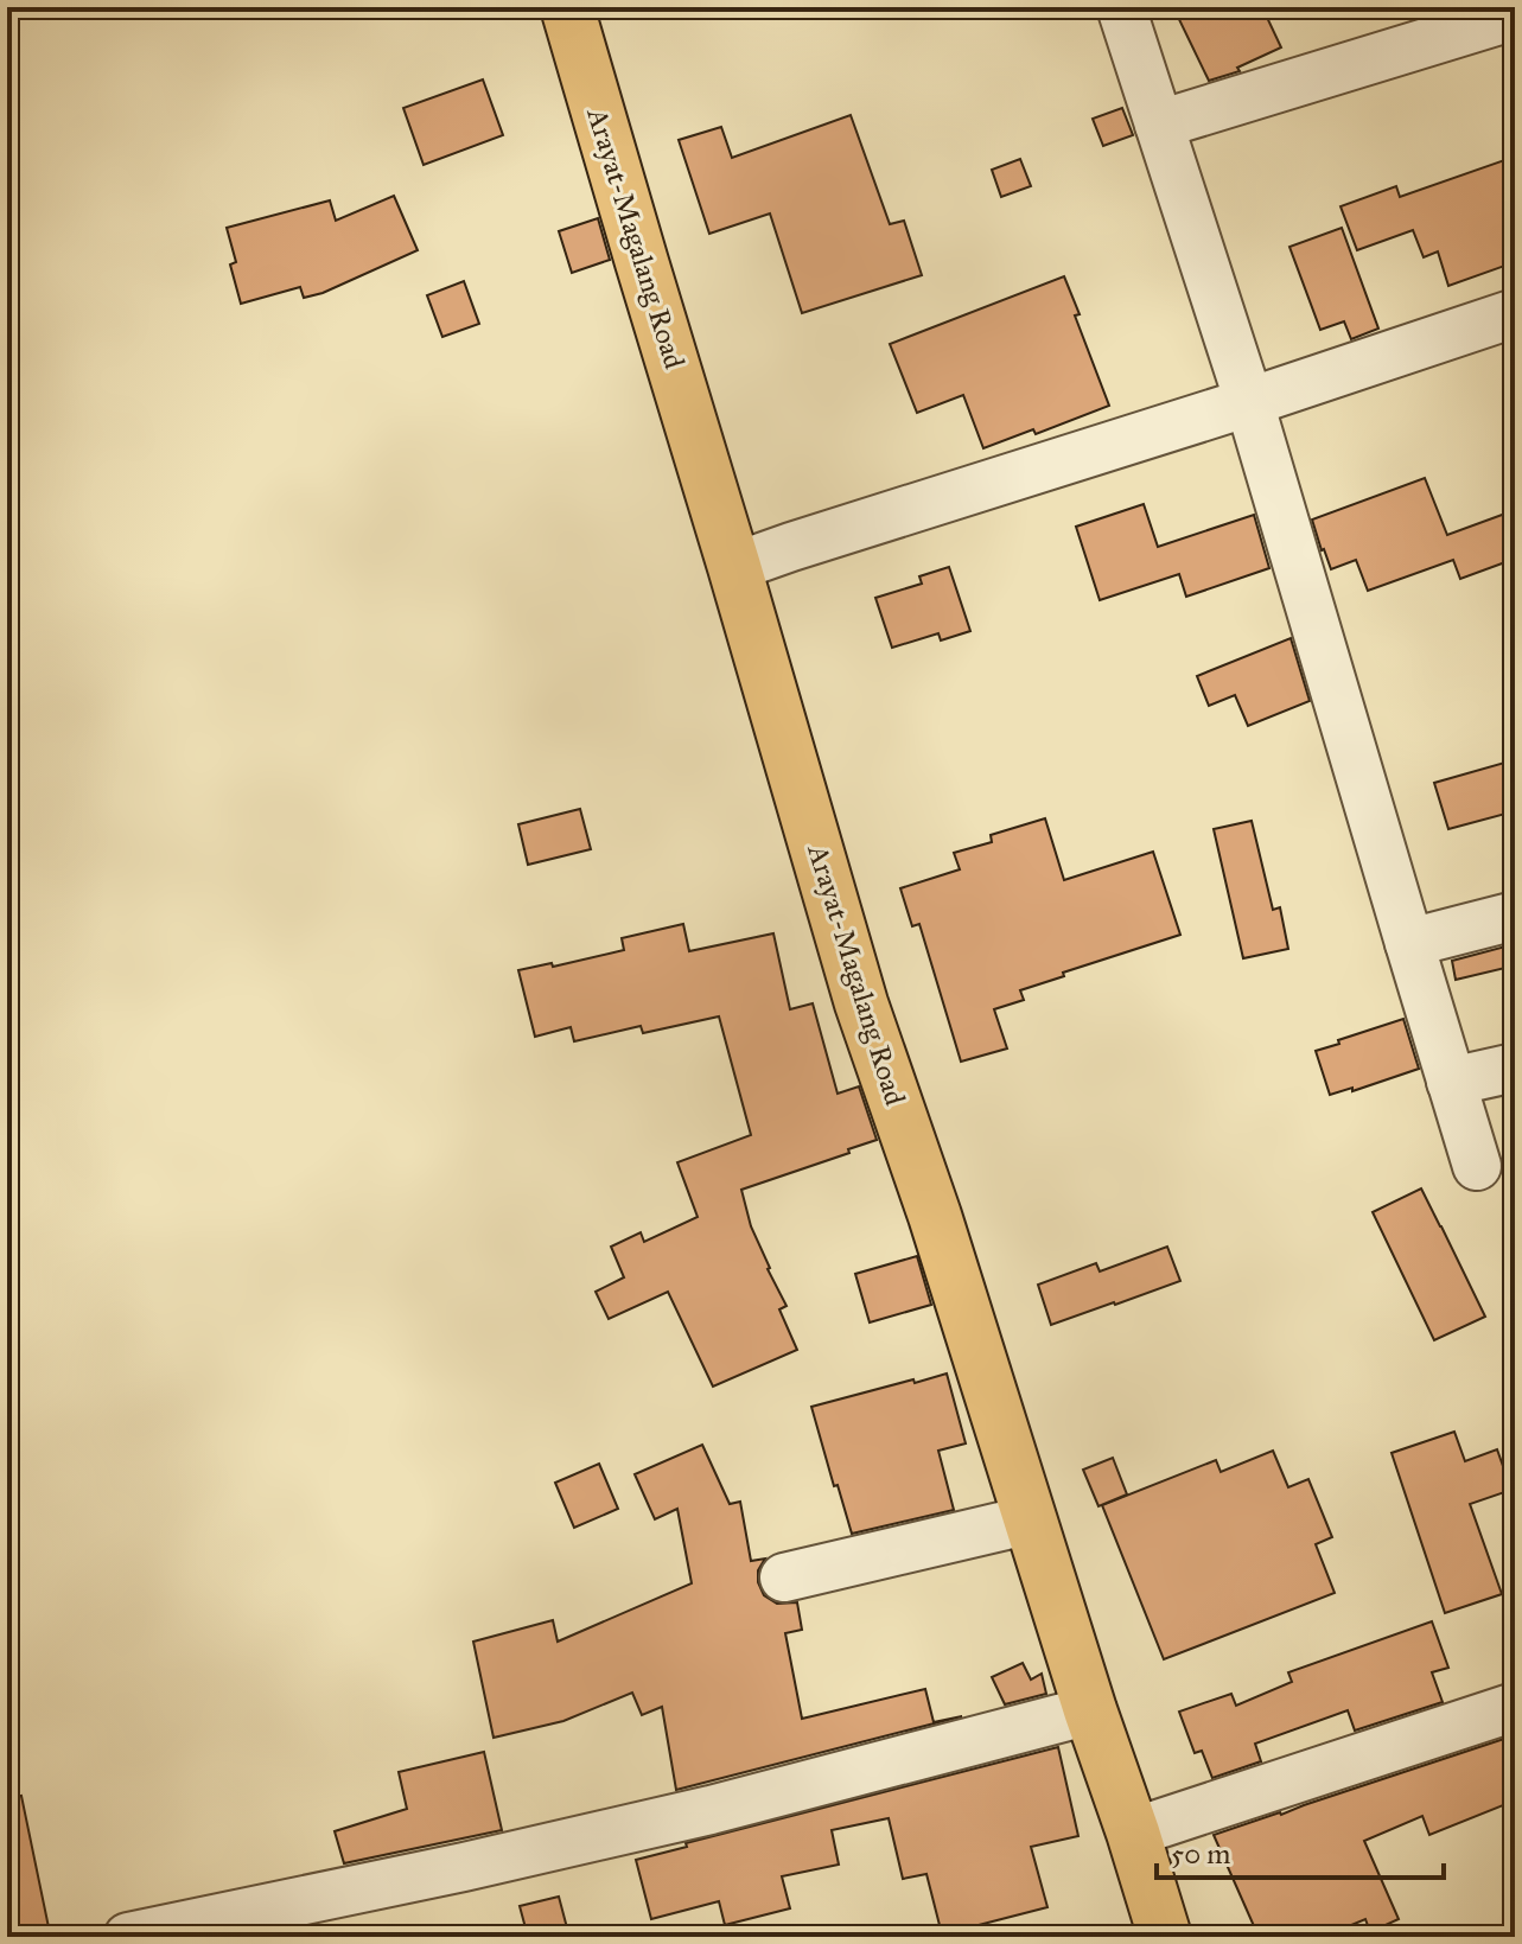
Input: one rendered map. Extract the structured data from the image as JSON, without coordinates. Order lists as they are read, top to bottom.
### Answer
{
  "streets": {
    "main road": ["Arayat-Magalang Road"]
  },
  "scale_bar": "50 m"
}
